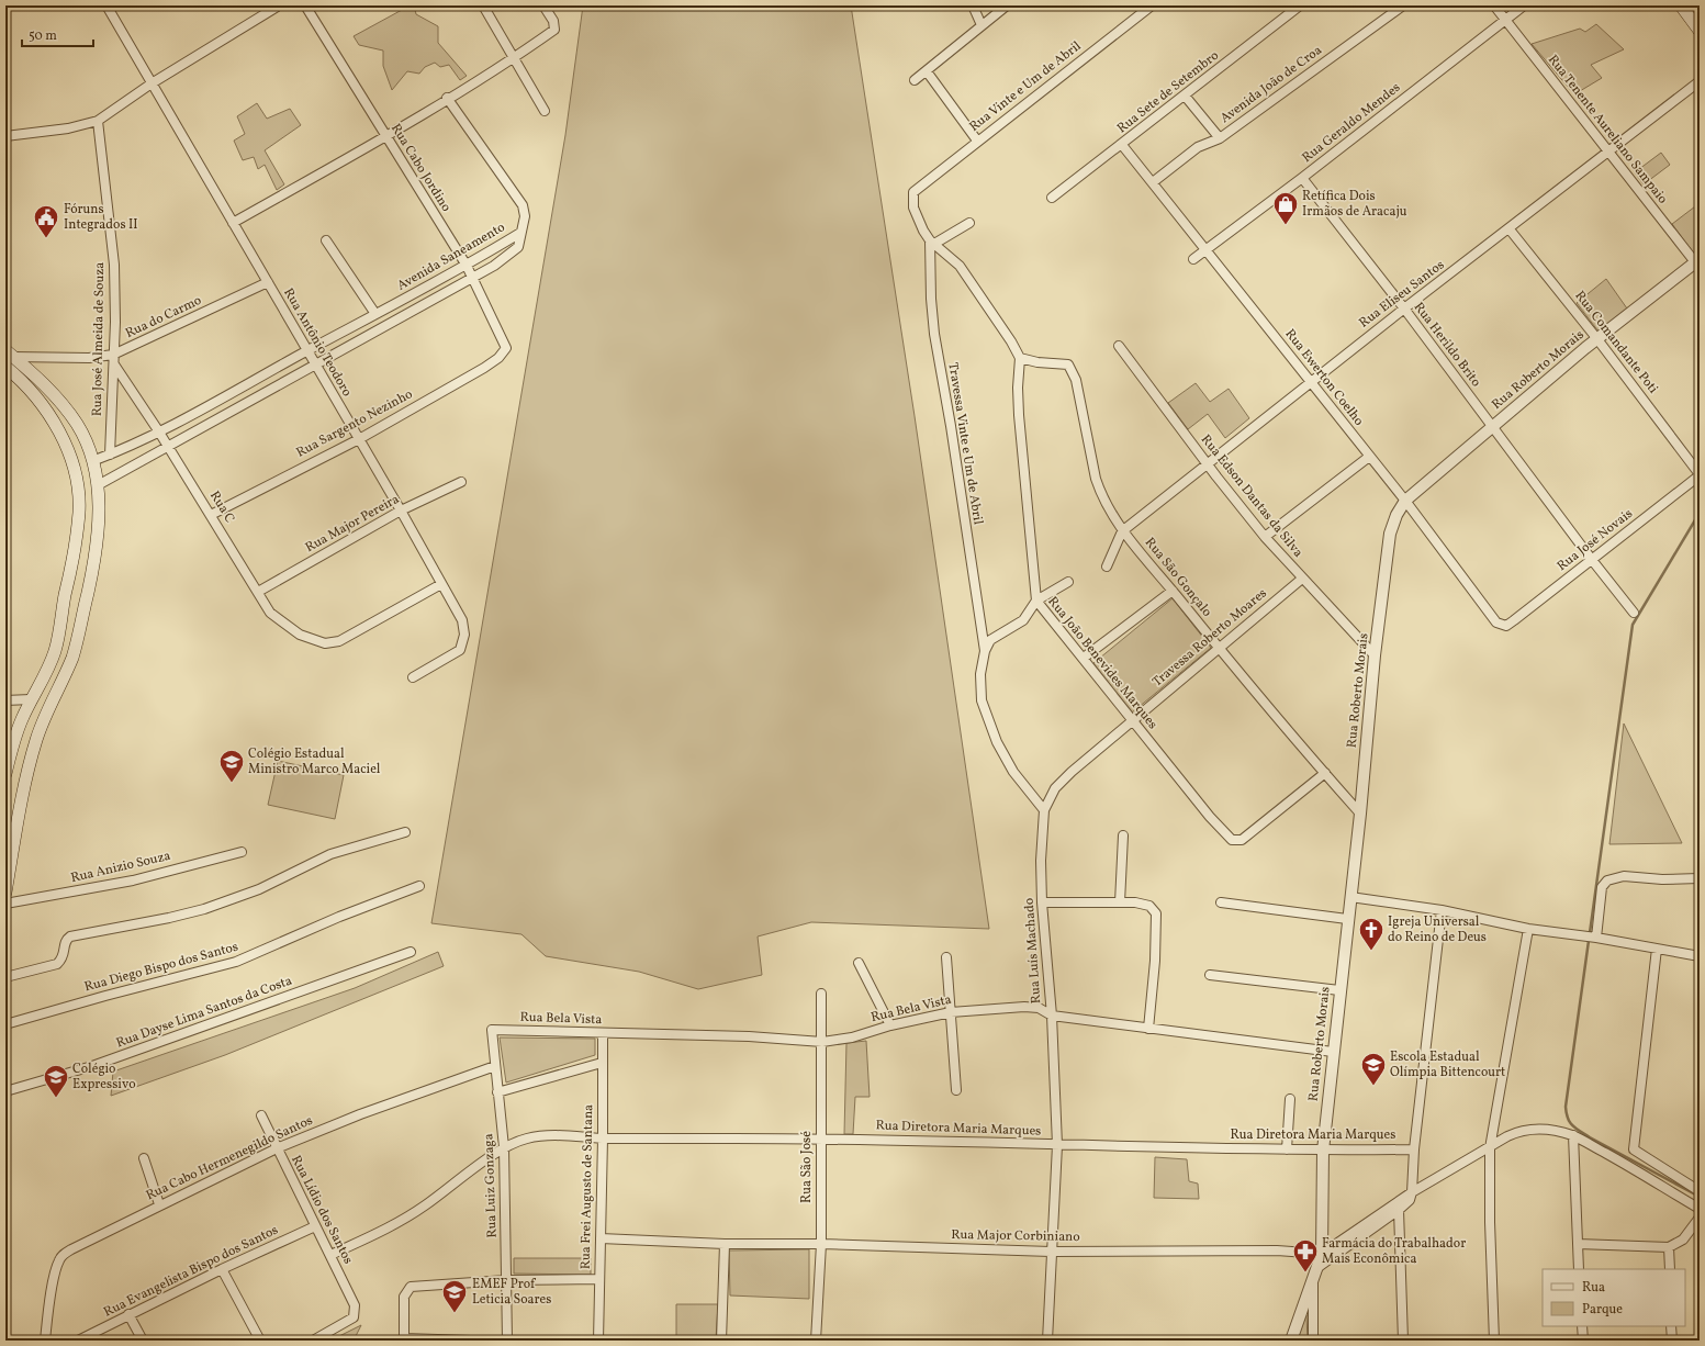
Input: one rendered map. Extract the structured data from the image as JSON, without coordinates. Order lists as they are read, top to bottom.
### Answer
{
  "streets": {
    "street": [
      "Avenida João de Croa",
      "Rua Vinte e Um de Abril",
      "Rua Sete de Setembro",
      "Rua Geraldo Mendes",
      "Rua Tenente Aureliano Sampaio",
      "Rua Cabo Jordino",
      "Avenida Saneamento",
      "Rua Eliseu Santos",
      "Rua do Carmo",
      "Rua José Almeida de Souza",
      "Rua Antônio Teodoro",
      "Rua Comandante Poti",
      "Rua Herildo Brito",
      "Rua Roberto Morais",
      "Rua Ewerton Coelho",
      "Rua Sargento Nezinho",
      "Travessa Vinte e Um de Abril",
      "Rua Edson Dantas da Silva",
      "Rua C",
      "Rua Major Pereira",
      "Rua José Novais",
      "Rua São Gonçalo",
      "Travessa Roberto Moares",
      "Rua João Benevides Marques",
      "Rua Anizio Souza",
      "Rua Luís Machado",
      "Rua Diego Bispo dos Santos",
      "Rua Bela Vista",
      "Rua Dayse Lima Santos da Costa",
      "Rua Diretora Maria Marques",
      "Rua Cabo Hermenegildo Santos",
      "Rua São José",
      "Rua Luiz Gonzaga",
      "Rua Frei Augusto de Santana",
      "Rua Lídio dos Santos",
      "Rua Major Corbiniano",
      "Rua Evangelista Bispo dos Santos"
    ]
  },
  "crossings": [
    ["Avenida João de Croa", "Rua Ewerton Coelho"],
    ["Rua Vinte e Um de Abril", "Travessa Vinte e Um de Abril"],
    ["Rua Sete de Setembro", "Rua Ewerton Coelho"],
    ["Rua Geraldo Mendes", "Rua Tenente Aureliano Sampaio"],
    ["Rua Geraldo Mendes", "Rua Herildo Brito"],
    ["Rua Geraldo Mendes", "Rua Ewerton Coelho"],
    ["Rua Tenente Aureliano Sampaio", "Rua Eliseu Santos"],
    ["Rua Tenente Aureliano Sampaio", "Rua Roberto Morais"],
    ["Rua Cabo Jordino", "Avenida Saneamento"],
    ["Rua Cabo Jordino", "Rua Sargento Nezinho"],
    ["Avenida Saneamento", "Rua José Almeida de Souza"],
    ["Avenida Saneamento", "Rua Antônio Teodoro"],
    ["Avenida Saneamento", "Rua C"],
    ["Rua Eliseu Santos", "Rua Comandante Poti"],
    ["Rua Eliseu Santos", "Rua Herildo Brito"],
    ["Rua Eliseu Santos", "Rua Ewerton Coelho"],
    ["Rua Eliseu Santos", "Rua Edson Dantas da Silva"],
    ["Rua Eliseu Santos", "Rua São Gonçalo"],
    ["Rua do Carmo", "Rua José Almeida de Souza"],
    ["Rua do Carmo", "Rua Antônio Teodoro"],
    ["Rua do Carmo", "Rua C"],
    ["Rua José Almeida de Souza", "Rua C"],
    ["Rua Antônio Teodoro", "Rua Sargento Nezinho"],
    ["Rua Antônio Teodoro", "Rua C"],
    ["Rua Antônio Teodoro", "Rua Major Pereira"],
    ["Rua Comandante Poti", "Rua Roberto Morais"],
    ["Rua Comandante Poti", "Rua José Novais"],
    ["Rua Herildo Brito", "Rua Roberto Morais"],
    ["Rua Herildo Brito", "Rua José Novais"],
    ["Rua Roberto Morais", "Rua Ewerton Coelho"],
    ["Rua Roberto Morais", "Rua Edson Dantas da Silva"],
    ["Rua Roberto Morais", "Rua São Gonçalo"],
    ["Rua Roberto Morais", "Rua Bela Vista"],
    ["Rua Roberto Morais", "Rua Diretora Maria Marques"],
    ["Rua Roberto Morais", "Rua Major Corbiniano"],
    ["Rua Ewerton Coelho", "Rua José Novais"],
    ["Rua Sargento Nezinho", "Rua C"],
    ["Rua Edson Dantas da Silva", "Travessa Roberto Moares"],
    ["Rua C", "Rua Major Pereira"],
    ["Rua São Gonçalo", "Travessa Roberto Moares"],
    ["Rua São Gonçalo", "Rua João Benevides Marques"],
    ["Travessa Roberto Moares", "Rua João Benevides Marques"],
    ["Travessa Roberto Moares", "Rua Luís Machado"],
    ["Rua Luís Machado", "Rua Bela Vista"],
    ["Rua Luís Machado", "Rua Diretora Maria Marques"],
    ["Rua Luís Machado", "Rua Major Corbiniano"],
    ["Rua Bela Vista", "Rua São José"],
    ["Rua Bela Vista", "Rua Luiz Gonzaga"],
    ["Rua Bela Vista", "Rua Frei Augusto de Santana"],
    ["Rua Diretora Maria Marques", "Rua São José"],
    ["Rua Diretora Maria Marques", "Rua Luiz Gonzaga"],
    ["Rua Diretora Maria Marques", "Rua Frei Augusto de Santana"],
    ["Rua Diretora Maria Marques", "Rua Lídio dos Santos"],
    ["Rua Cabo Hermenegildo Santos", "Rua Luiz Gonzaga"],
    ["Rua Cabo Hermenegildo Santos", "Rua Lídio dos Santos"],
    ["Rua São José", "Rua Major Corbiniano"],
    ["Rua Frei Augusto de Santana", "Rua Major Corbiniano"],
    ["Rua Lídio dos Santos", "Rua Evangelista Bispo dos Santos"]
  ],
  "places": {
    "shop": ["Retífica Dois Irmãos de Aracaju"],
    "public building": ["Fóruns Integrados II"],
    "school or university": [
      "Colégio Estadual Ministro Marco Maciel",
      "Escola Estadual Olímpia Bittencourt",
      "Colégio Expressivo",
      "EMEF Prof Leticia Soares"
    ],
    "church": ["Igreja Universal do Reino de Deus"],
    "pharmacy": ["Farmácia do Trabalhador Mais Econômica"]
  },
  "legend": ["Rua", "Parque"],
  "scale_bar": "50 m"
}
